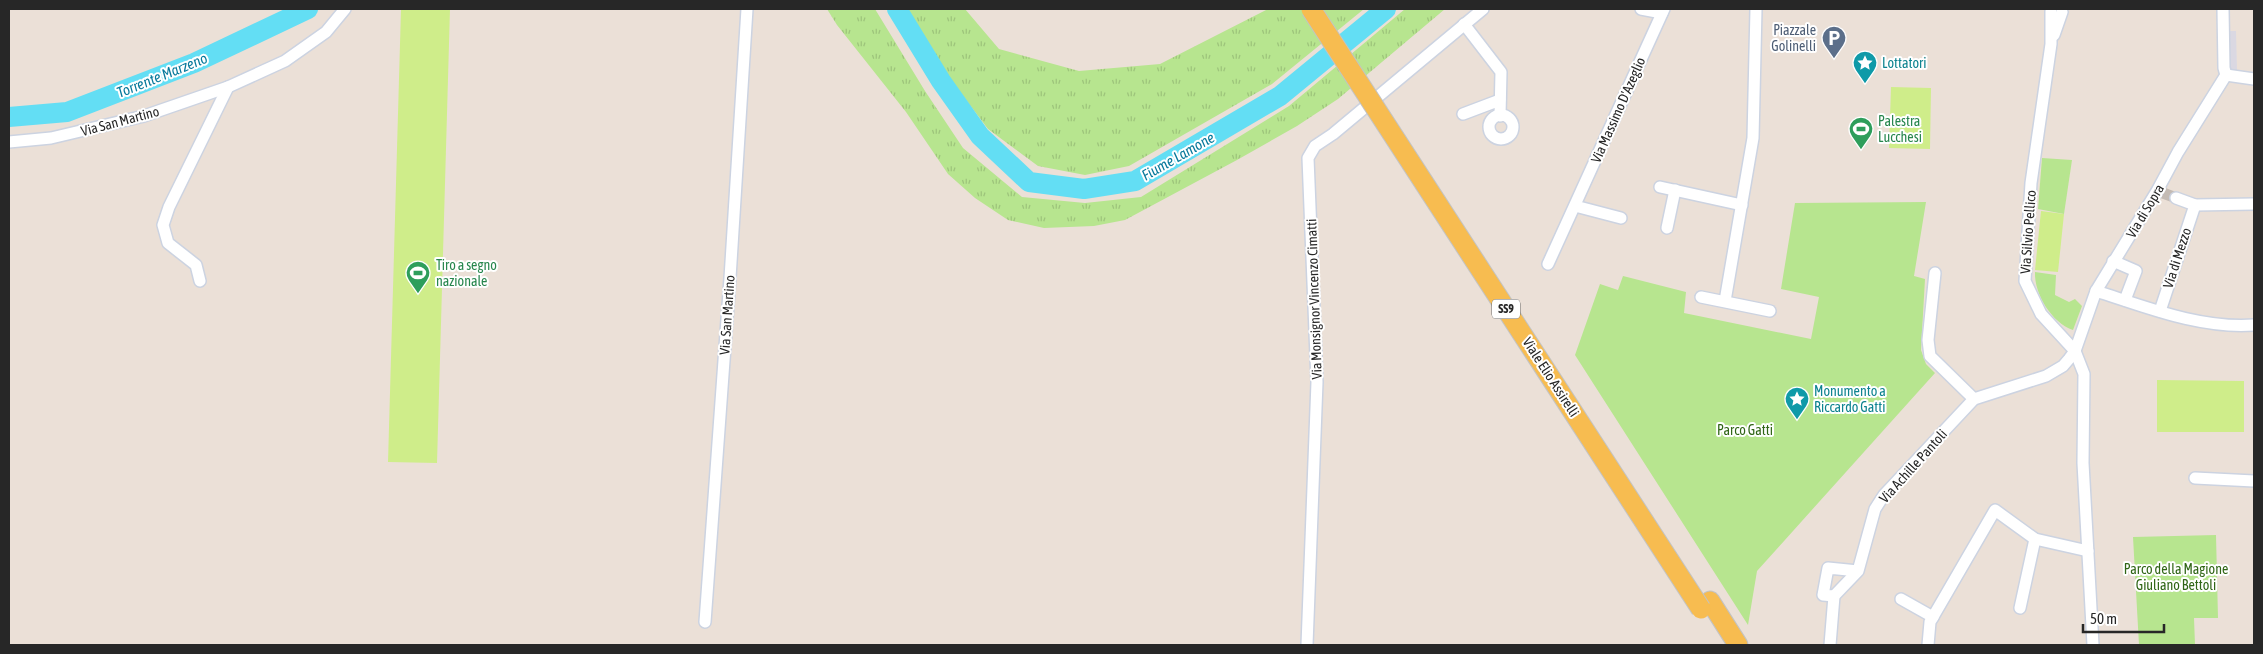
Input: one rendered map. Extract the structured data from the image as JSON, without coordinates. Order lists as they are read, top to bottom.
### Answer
{
  "streets": {
    "main road": ["SS9", "Viale Elio Assirelli"],
    "street": [
      "Via Massimo D'Azeglio",
      "Via San Martino",
      "Via di Sopra",
      "Via Silvio Pellico",
      "Via di Mezzo",
      "Via Monsignor Vincenzo Cimatti",
      "Via Achille Pantoli"
    ]
  },
  "crossings": [
    ["Via di Sopra", "Via Silvio Pellico"],
    ["Via di Sopra", "Via Achille Pantoli"],
    ["Via Silvio Pellico", "Via Achille Pantoli"]
  ],
  "water": ["Torrente Marzeno", "Fiume Lamone"],
  "parks": ["Parco Gatti", "Parco della Magione Giuliano Bettoli"],
  "places": {
    "parking": ["Piazzale Golinelli"],
    "place": ["Lottatori", "Monumento a Riccardo Gatti"],
    "sports": ["Palestra Lucchesi", "Tiro a segno nazionale"]
  },
  "scale_bar": "50 m"
}
